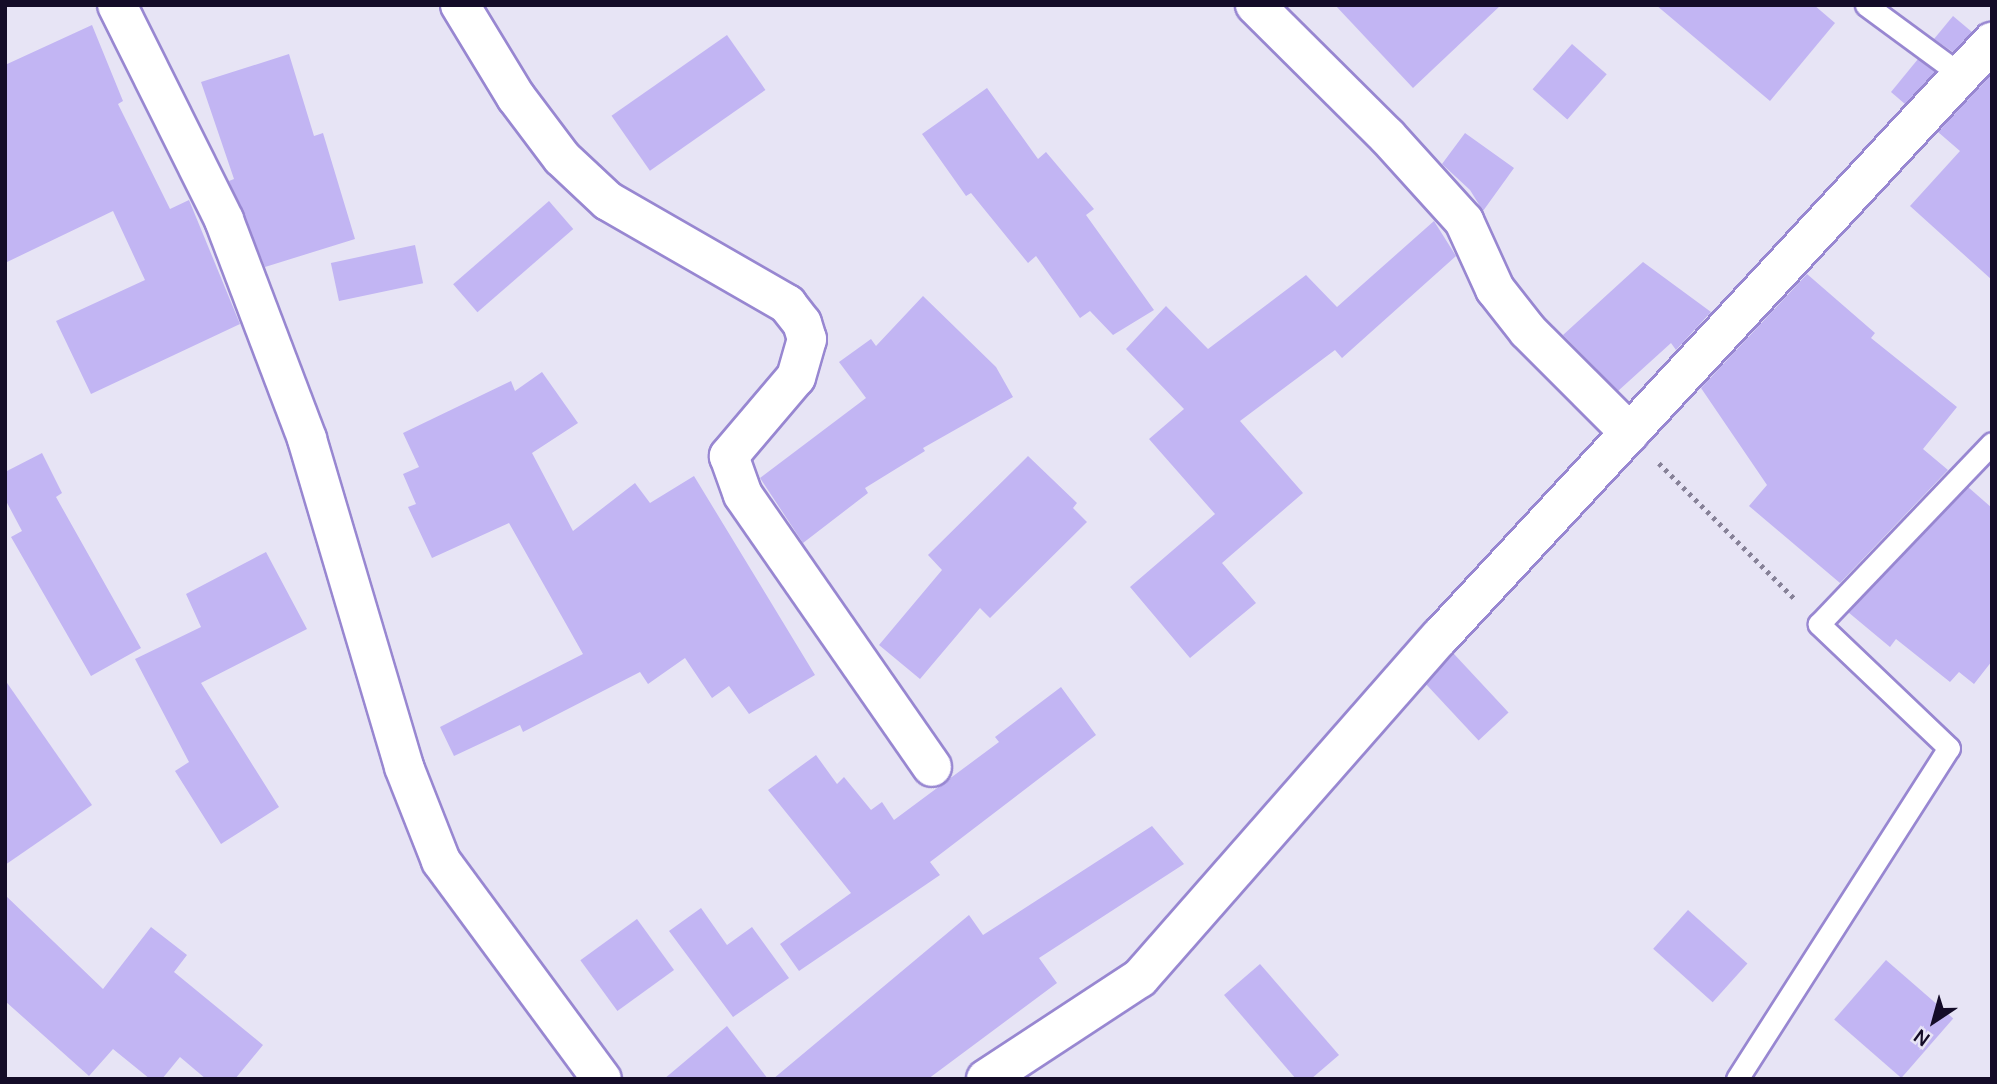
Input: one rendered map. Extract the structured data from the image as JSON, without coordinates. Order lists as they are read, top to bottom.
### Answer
{
  "north": "bottom left"
}
